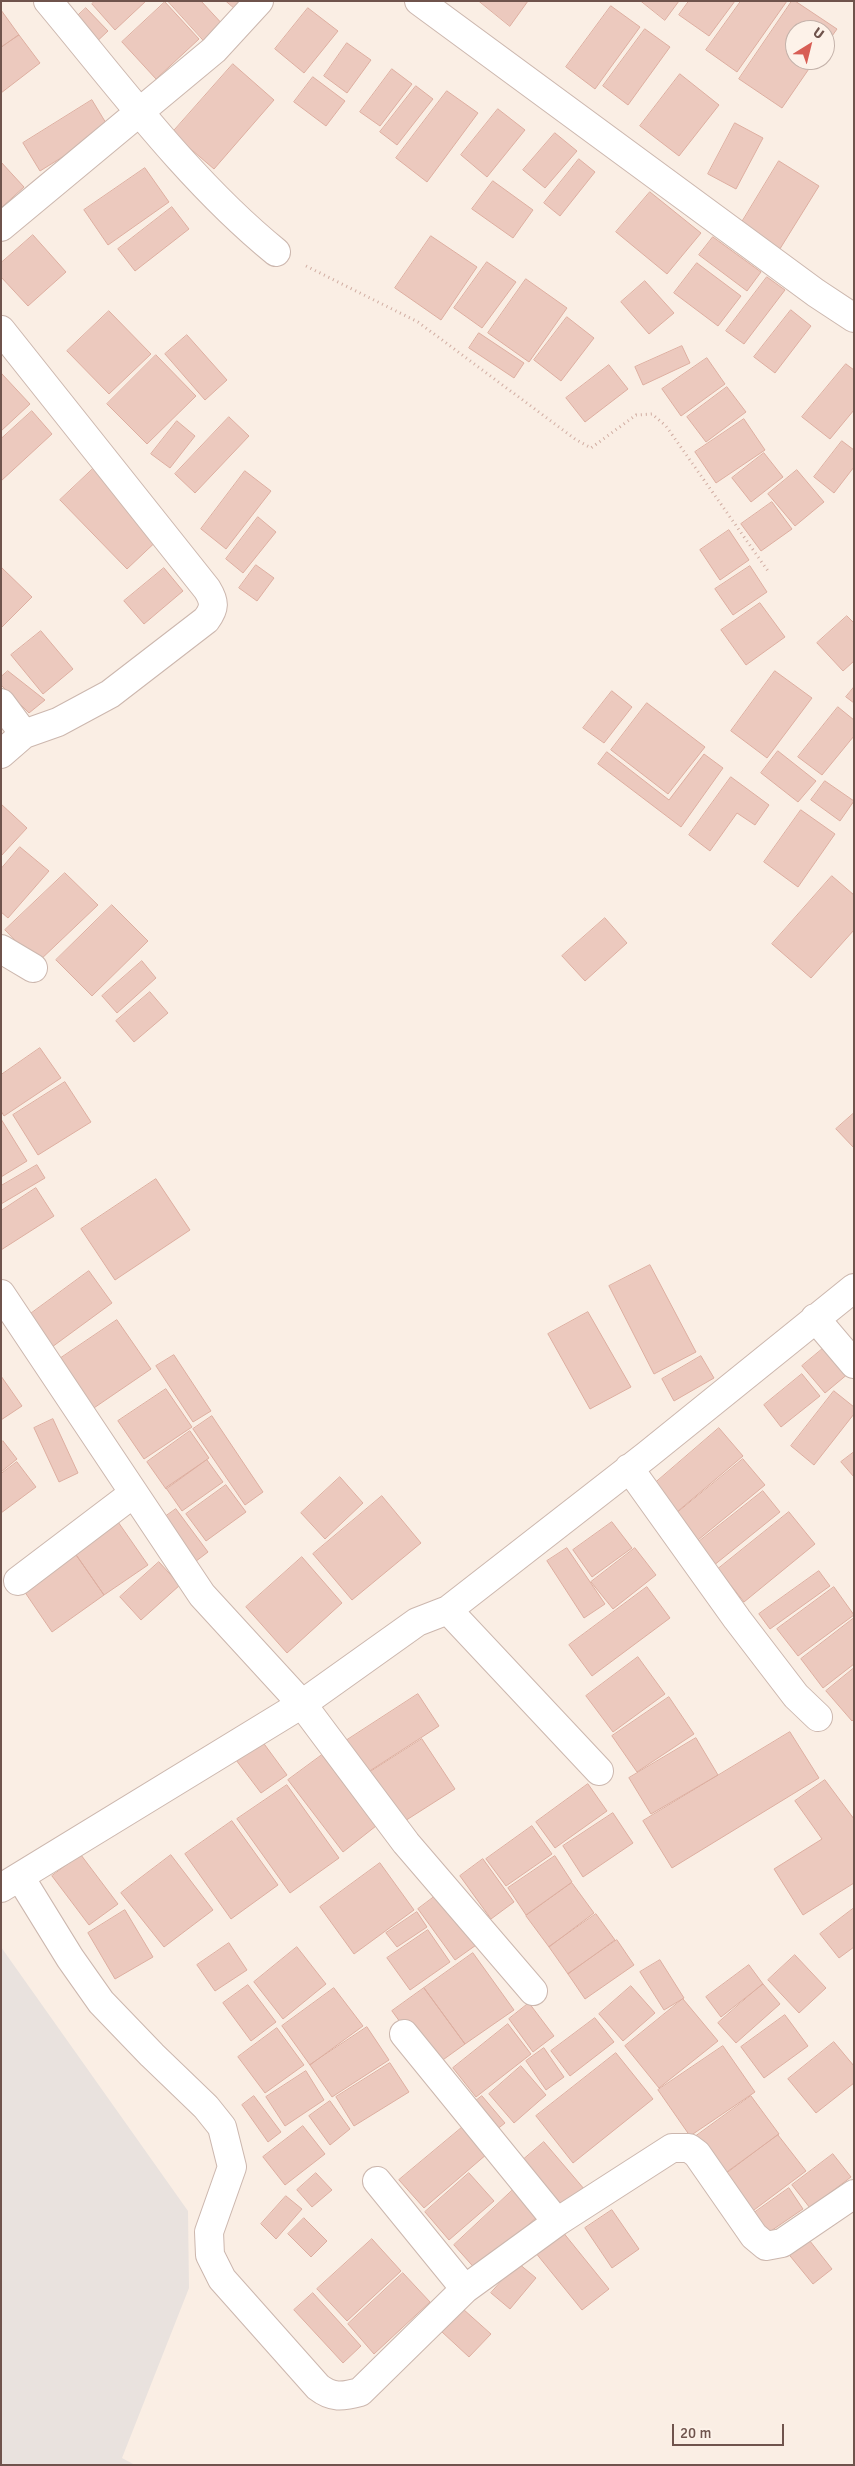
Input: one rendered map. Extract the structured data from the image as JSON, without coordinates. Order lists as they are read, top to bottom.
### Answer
{
  "scale_bar": "20 m",
  "north": "top right"
}
